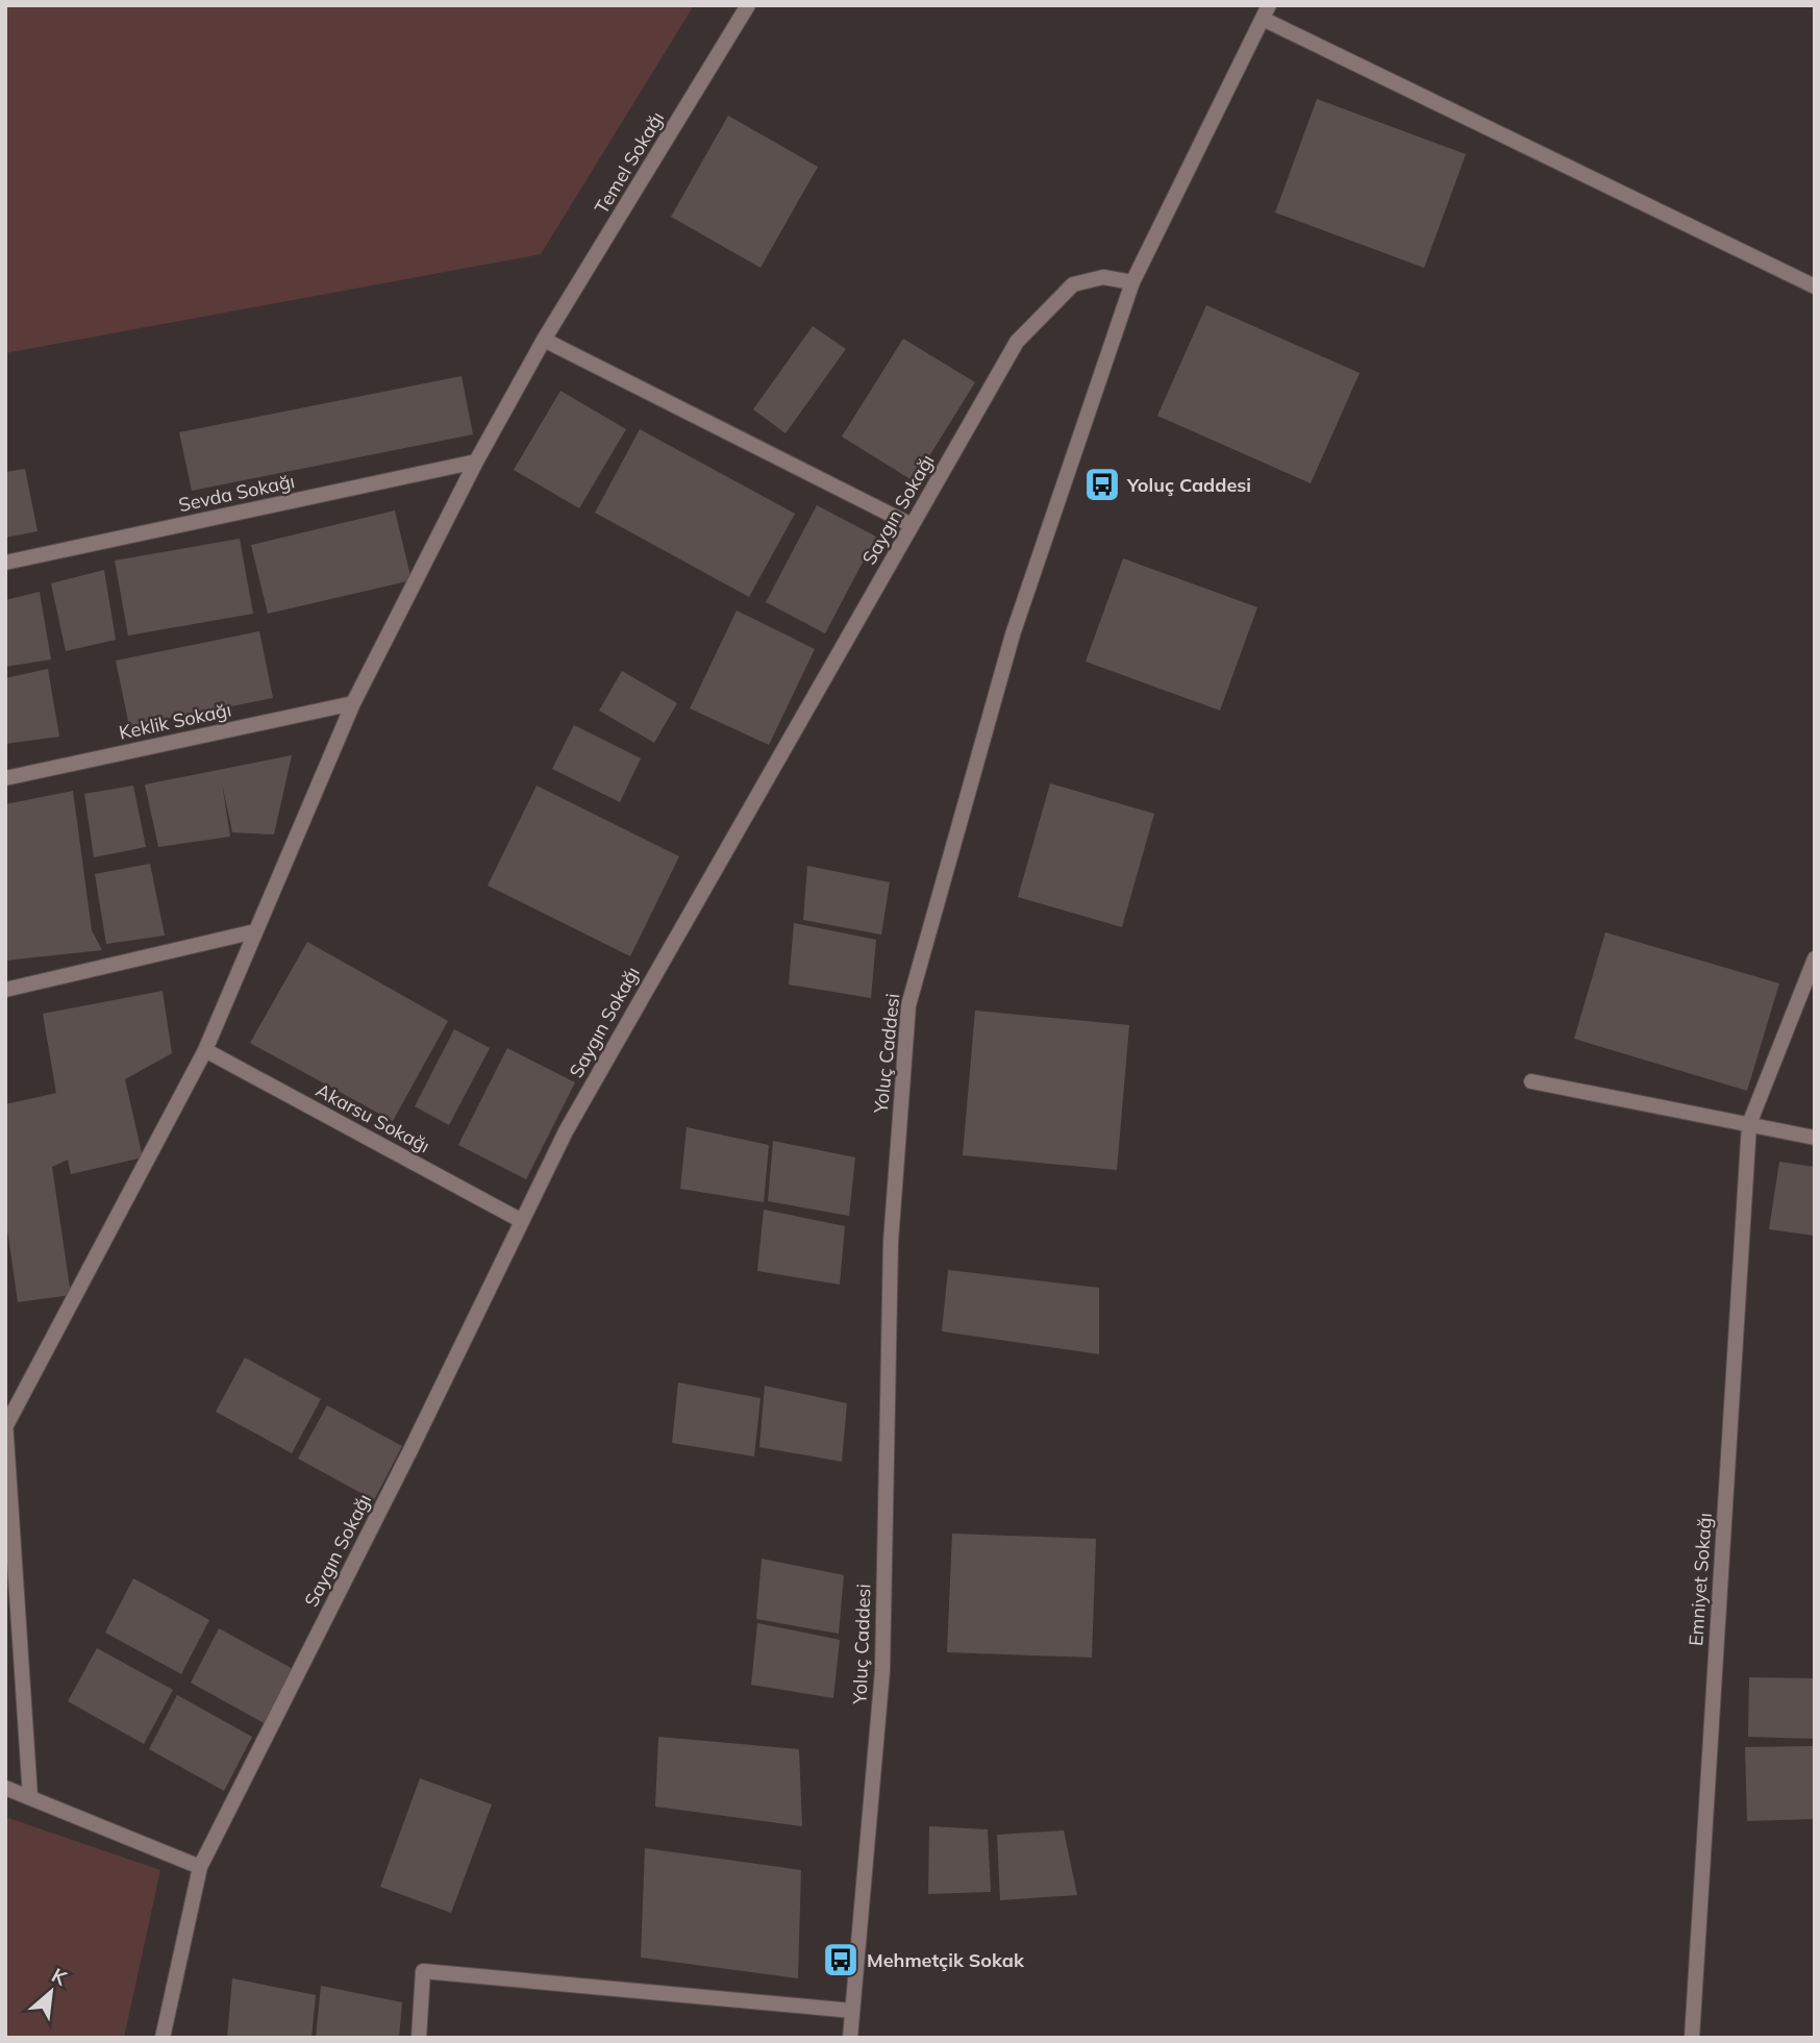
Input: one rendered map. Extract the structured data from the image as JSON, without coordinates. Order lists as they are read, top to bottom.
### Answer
{
  "streets": {
    "street": [
      "Temel Sokağı",
      "Sevda Sokağı",
      "Saygın Sokağı",
      "Keklik Sokağı",
      "Yoluç Caddesi",
      "Akarsu Sokağı",
      "Emniyet Sokağı"
    ]
  },
  "crossings": [
    ["Temel Sokağı", "Sevda Sokağı"],
    ["Temel Sokağı", "Keklik Sokağı"],
    ["Temel Sokağı", "Akarsu Sokağı"],
    ["Saygın Sokağı", "Yoluç Caddesi"],
    ["Saygın Sokağı", "Akarsu Sokağı"]
  ],
  "places": {
    "bus stop": ["Yoluç Caddesi", "Mehmetçik Sokak"]
  },
  "north": "top right"
}
